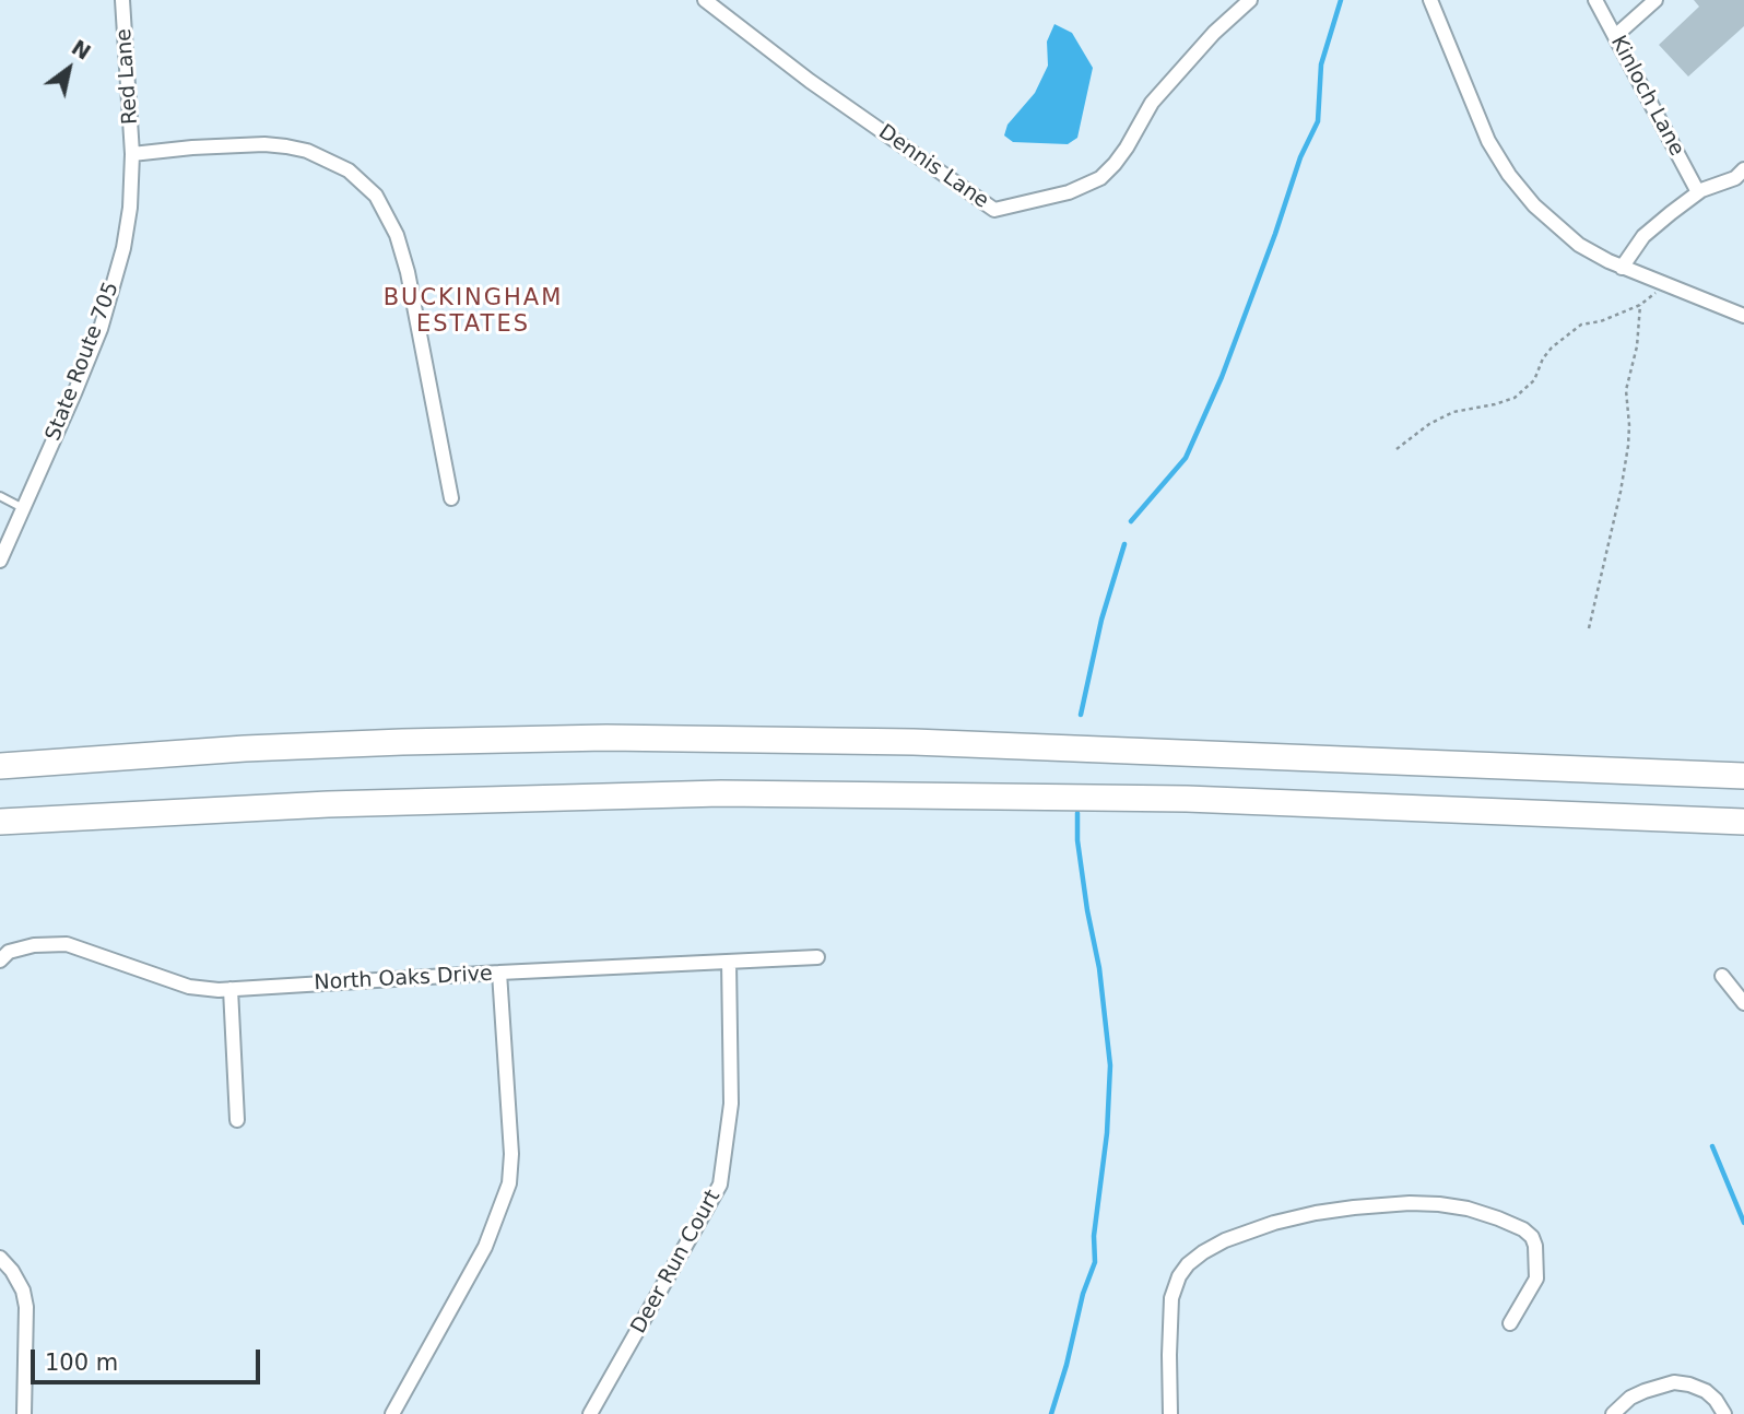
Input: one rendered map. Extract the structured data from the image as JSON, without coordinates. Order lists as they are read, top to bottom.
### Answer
{
  "streets": {
    "street": [
      "Red Lane",
      "Kinloch Lane",
      "Dennis Lane",
      "State Route 705",
      "North Oaks Drive",
      "Deer Run Court"
    ]
  },
  "crossings": [
    ["Red Lane", "State Route 705"],
    ["North Oaks Drive", "Deer Run Court"]
  ],
  "districts": ["BUCKINGHAM ESTATES"],
  "scale_bar": "100 m",
  "north": "top right"
}
